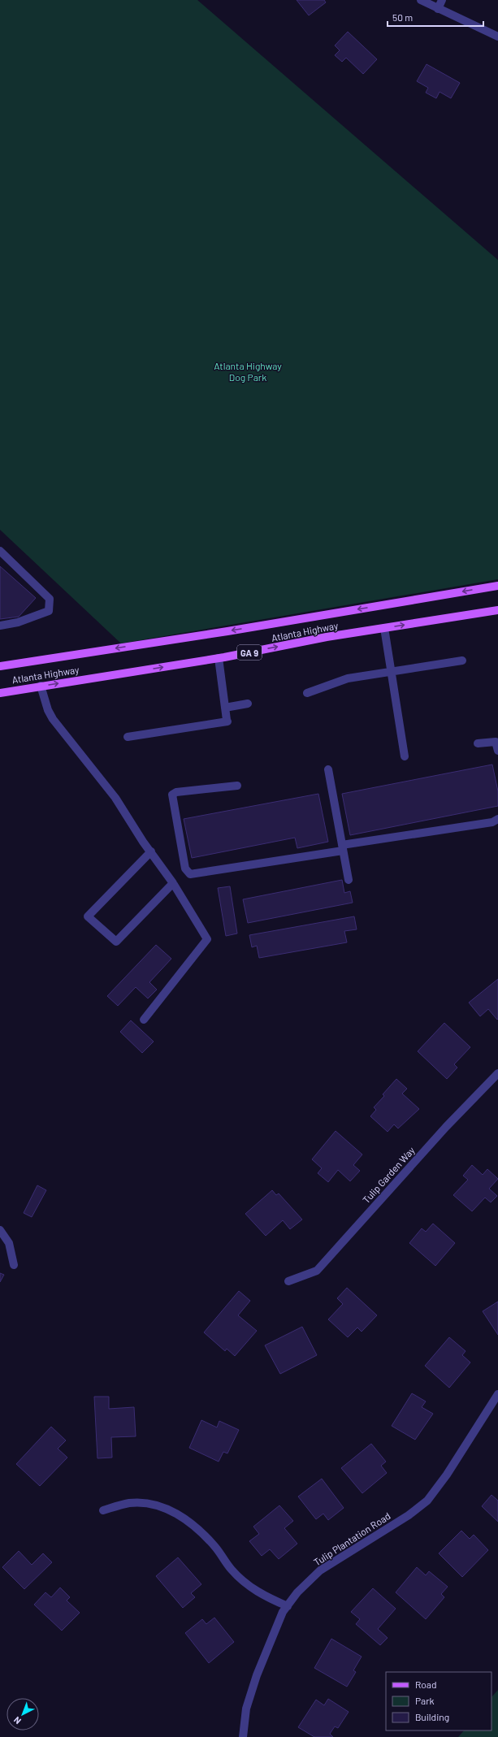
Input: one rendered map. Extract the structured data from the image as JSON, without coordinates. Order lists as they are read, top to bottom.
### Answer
{
  "streets": {
    "main road": ["Atlanta Highway", "GA 9"],
    "street": ["Tulip Garden Way", "Tulip Plantation Road"]
  },
  "parks": ["Atlanta Highway Dog Park"],
  "legend": ["Road", "Park", "Building"],
  "scale_bar": "50 m",
  "north": "bottom left"
}
